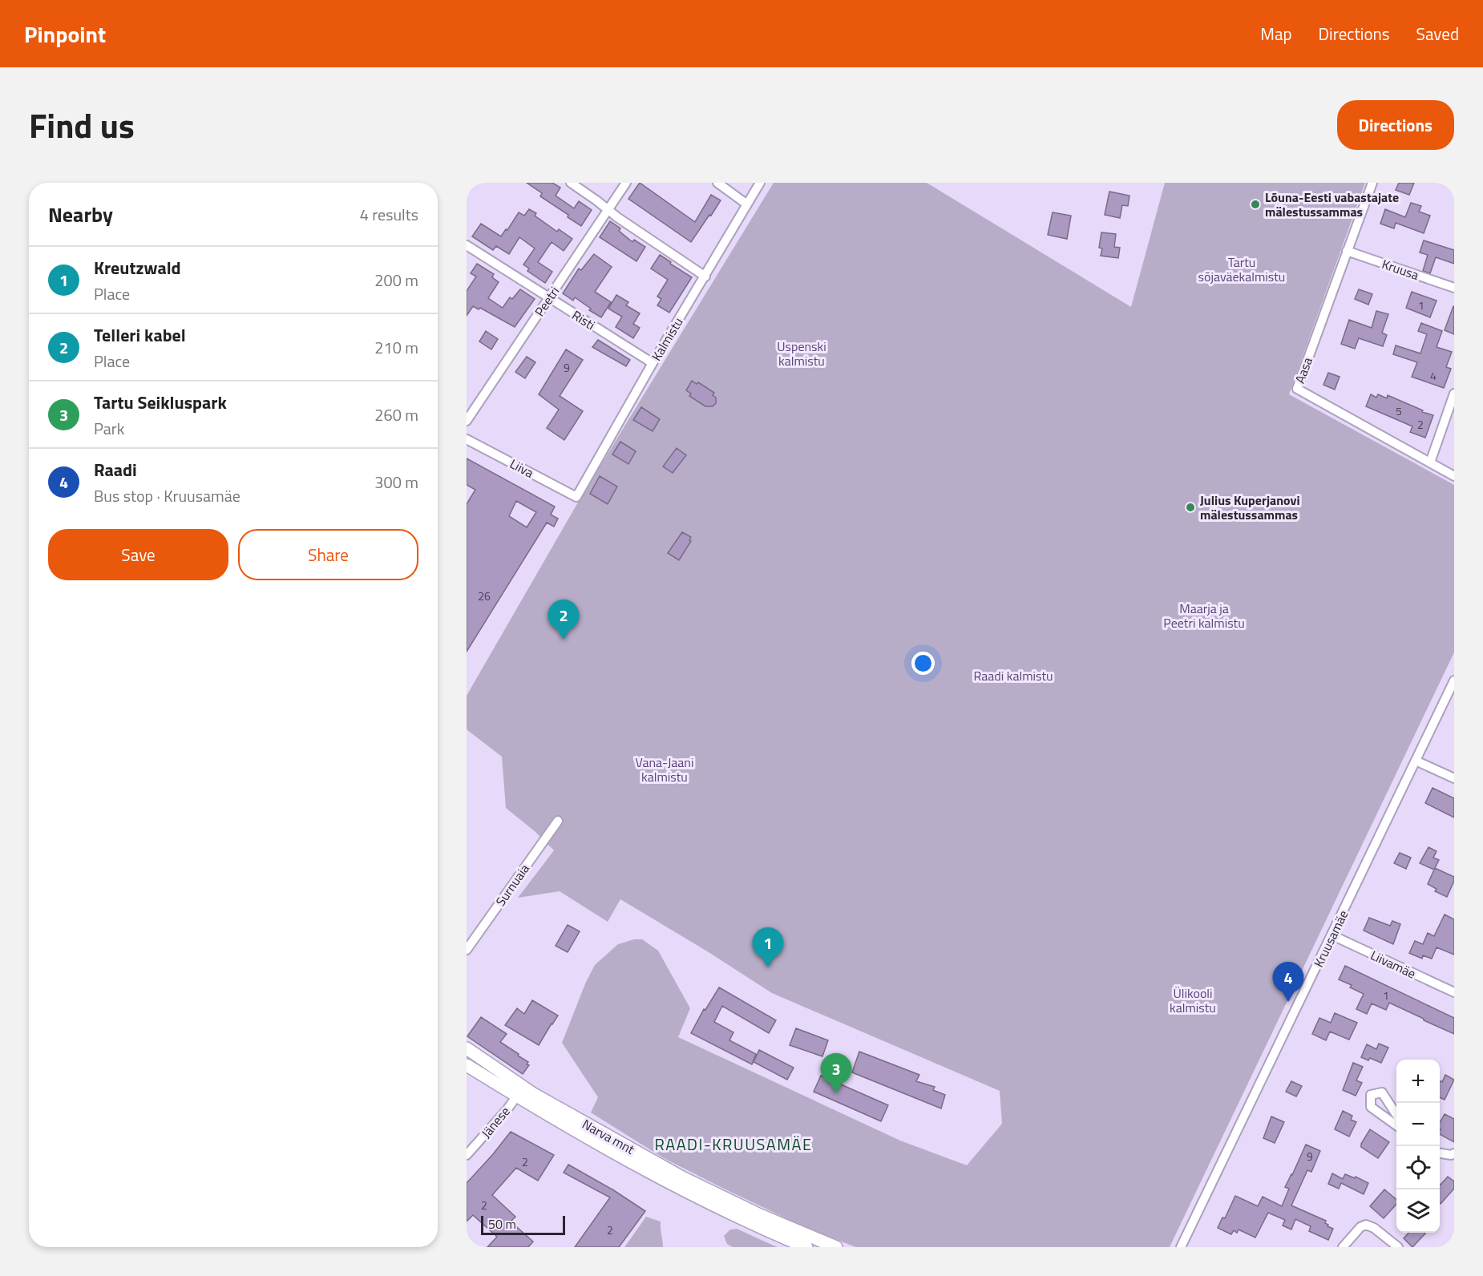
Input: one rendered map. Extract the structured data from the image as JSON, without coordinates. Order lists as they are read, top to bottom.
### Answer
{
  "streets": {
    "main road": ["Narva mnt"],
    "street": [
      "Kruusa",
      "Peetri",
      "Risti",
      "Kalmistu",
      "Aasa",
      "Liiva",
      "Surnuaia",
      "Kruusamäe",
      "Liivamäe",
      "Jänese"
    ]
  },
  "crossings": [
    ["Kruusa", "Aasa"],
    ["Peetri", "Risti"],
    ["Risti", "Kalmistu"],
    ["Kalmistu", "Liiva"],
    ["Kruusamäe", "Liivamäe"],
    ["Jänese", "Narva mnt"]
  ],
  "districts": ["RAADI-KRUUSAMÄE"],
  "parks": [
    "Tartu sõjaväekalmistu",
    "Uspenski kalmistu",
    "Maarja ja Peetri kalmistu",
    "Raadi kalmistu",
    "Vana-Jaani kalmistu",
    "Ülikooli kalmistu"
  ],
  "places": ["Lõuna-Eesti vabastajate mälestussammas", "Julius Kuperjanovi mälestussammas"],
  "house_numbers": [
    "1",
    "9",
    "4",
    "5",
    "2",
    "26",
    "1",
    "9",
    "2",
    "2",
    "2"
  ],
  "scale_bar": "50 m",
  "page": {
    "header": "Pinpoint",
    "nav": ["Map", "Directions", "Saved"],
    "title": "Find us",
    "buttons": [
      "Directions",
      ["Save", "Share"]
    ],
    "heading": ["Nearby", "4 results"],
    "list": [
      {
        "mark": "1",
        "name": "Kreutzwald",
        "note": "Place",
        "value": "200 m"
      },
      {
        "mark": "2",
        "name": "Telleri kabel",
        "note": "Place",
        "value": "210 m"
      },
      {
        "mark": "3",
        "name": "Tartu Seikluspark",
        "note": "Park",
        "value": "260 m"
      },
      {
        "mark": "4",
        "name": "Raadi",
        "note": "Bus stop · Kruusamäe",
        "value": "300 m"
      }
    ],
    "pins": [
      "2",
      "1",
      "4",
      "3"
    ],
    "map_buttons": ["+", "−"],
    "scale": "50 m"
  }
}
